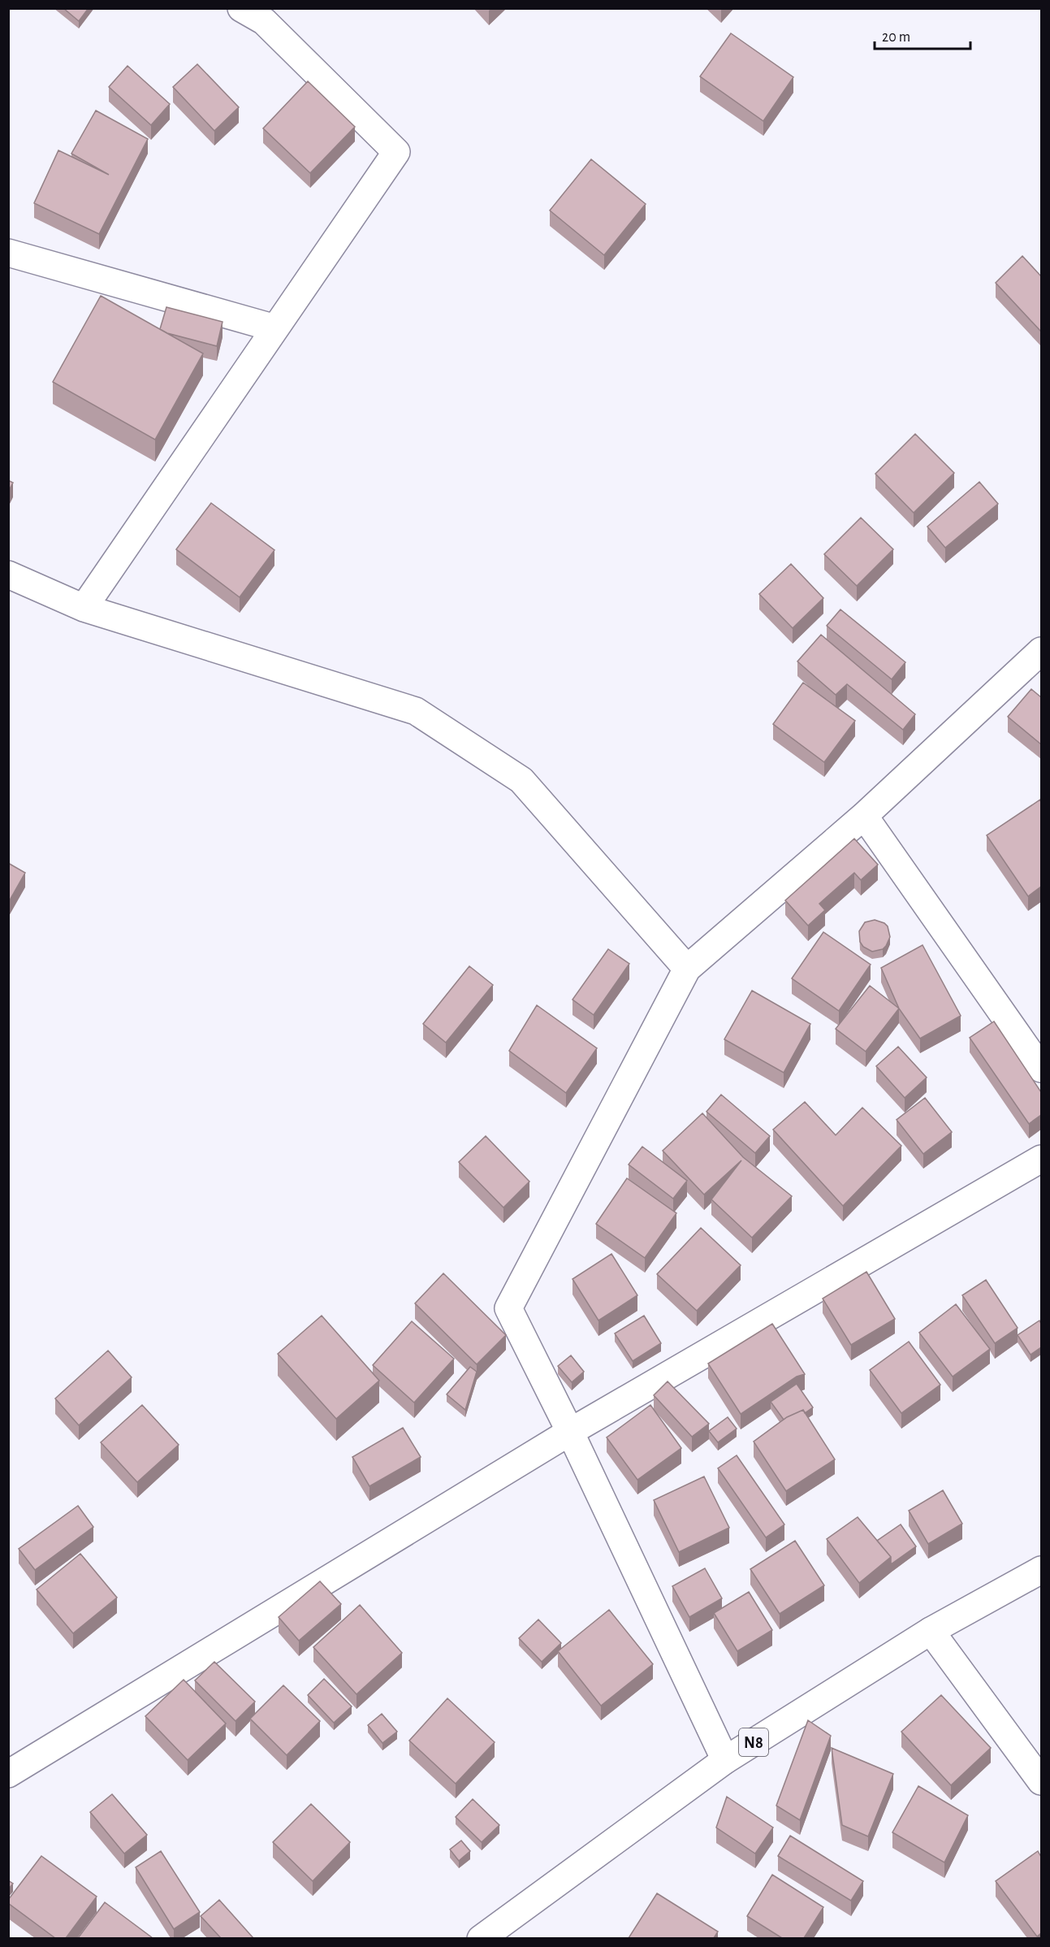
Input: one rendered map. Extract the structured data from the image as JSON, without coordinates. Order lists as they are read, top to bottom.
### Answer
{
  "streets": {
    "street": ["N8"]
  },
  "scale_bar": "20 m"
}
